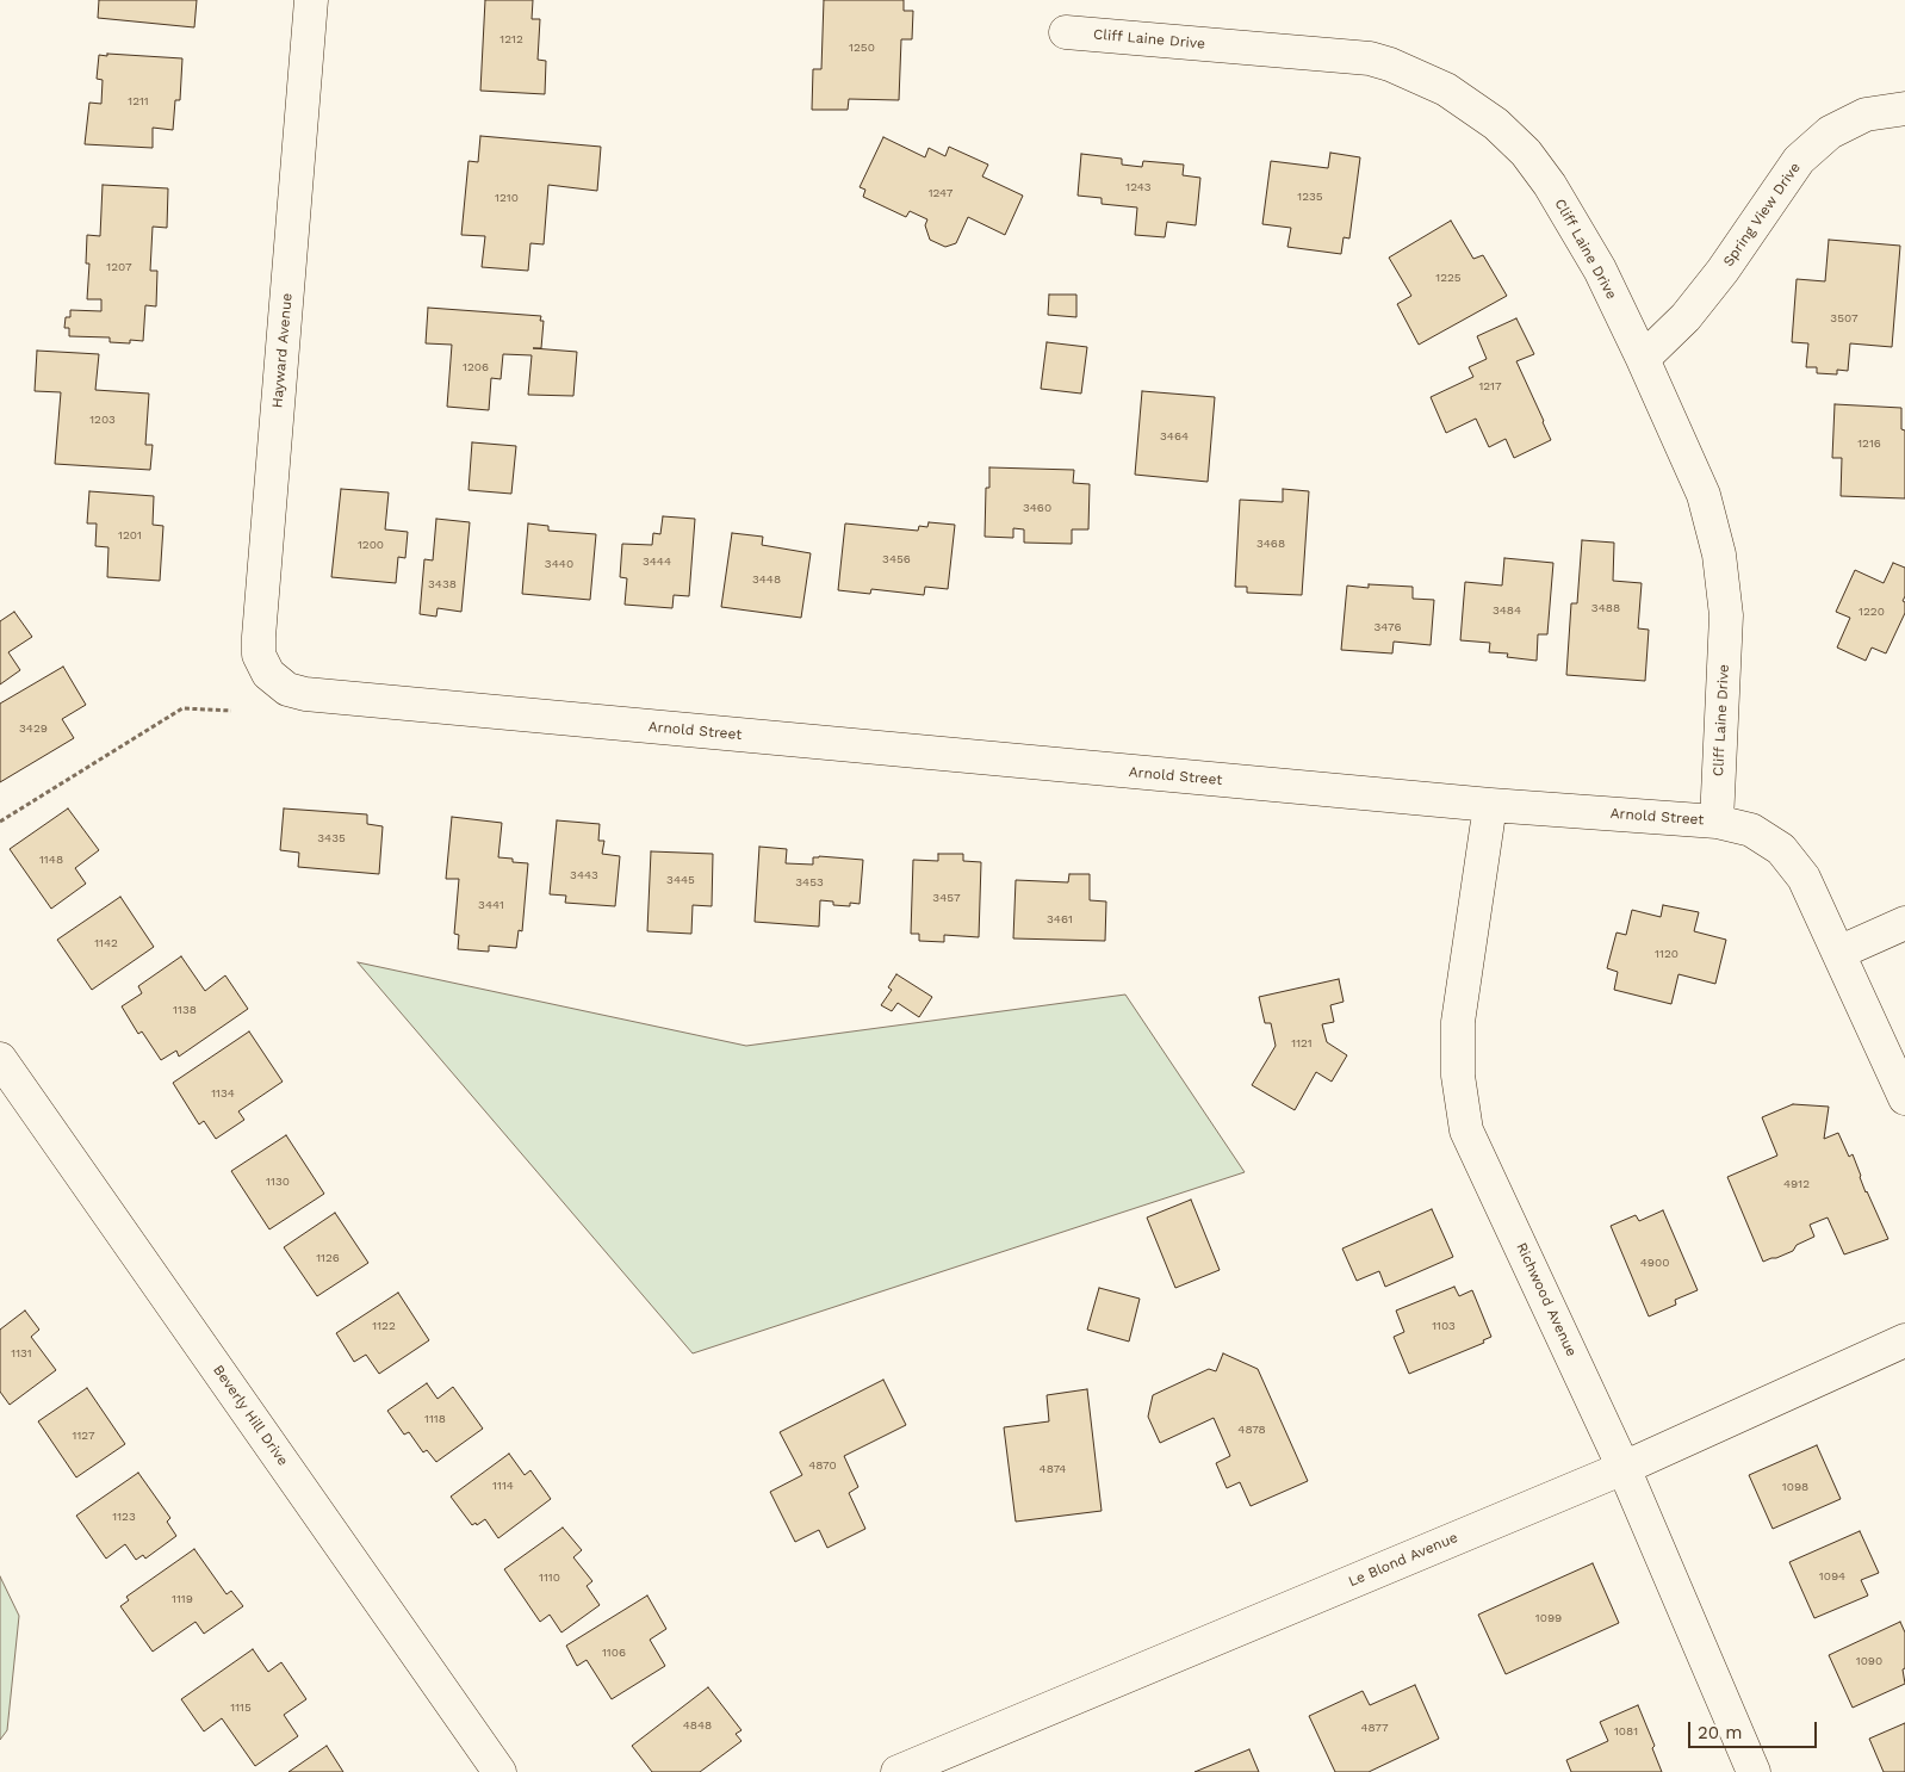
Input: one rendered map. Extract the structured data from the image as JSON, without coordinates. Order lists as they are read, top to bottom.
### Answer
{
  "streets": {
    "street": [
      "Cliff Laine Drive",
      "Spring View Drive",
      "Hayward Avenue",
      "Arnold Street",
      "Richwood Avenue",
      "Beverly Hill Drive",
      "Le Blond Avenue"
    ]
  },
  "crossings": [
    ["Cliff Laine Drive", "Spring View Drive"],
    ["Cliff Laine Drive", "Arnold Street"],
    ["Hayward Avenue", "Arnold Street"],
    ["Arnold Street", "Richwood Avenue"],
    ["Richwood Avenue", "Le Blond Avenue"]
  ],
  "house_numbers": [
    "1212",
    "1250",
    "1211",
    "1243",
    "1247",
    "1235",
    "1210",
    "1207",
    "1225",
    "3507",
    "1206",
    "1217",
    "1203",
    "3464",
    "1216",
    "3460",
    "1201",
    "3468",
    "1200",
    "3456",
    "3444",
    "3440",
    "3448",
    "3438",
    "3488",
    "3484",
    "1220",
    "3476",
    "3429",
    "3435",
    "1148",
    "3443",
    "3445",
    "3453",
    "3457",
    "3441",
    "3461",
    "1142",
    "1120",
    "1138",
    "1121",
    "1134",
    "1130",
    "4912",
    "1126",
    "4900",
    "1122",
    "1103",
    "1131",
    "1118",
    "4878",
    "1127",
    "4870",
    "4874",
    "1114",
    "1098",
    "1123",
    "1094",
    "1110",
    "1119",
    "1099",
    "1106",
    "1090",
    "1115",
    "4848",
    "4877",
    "1081"
  ],
  "scale_bar": "20 m"
}
